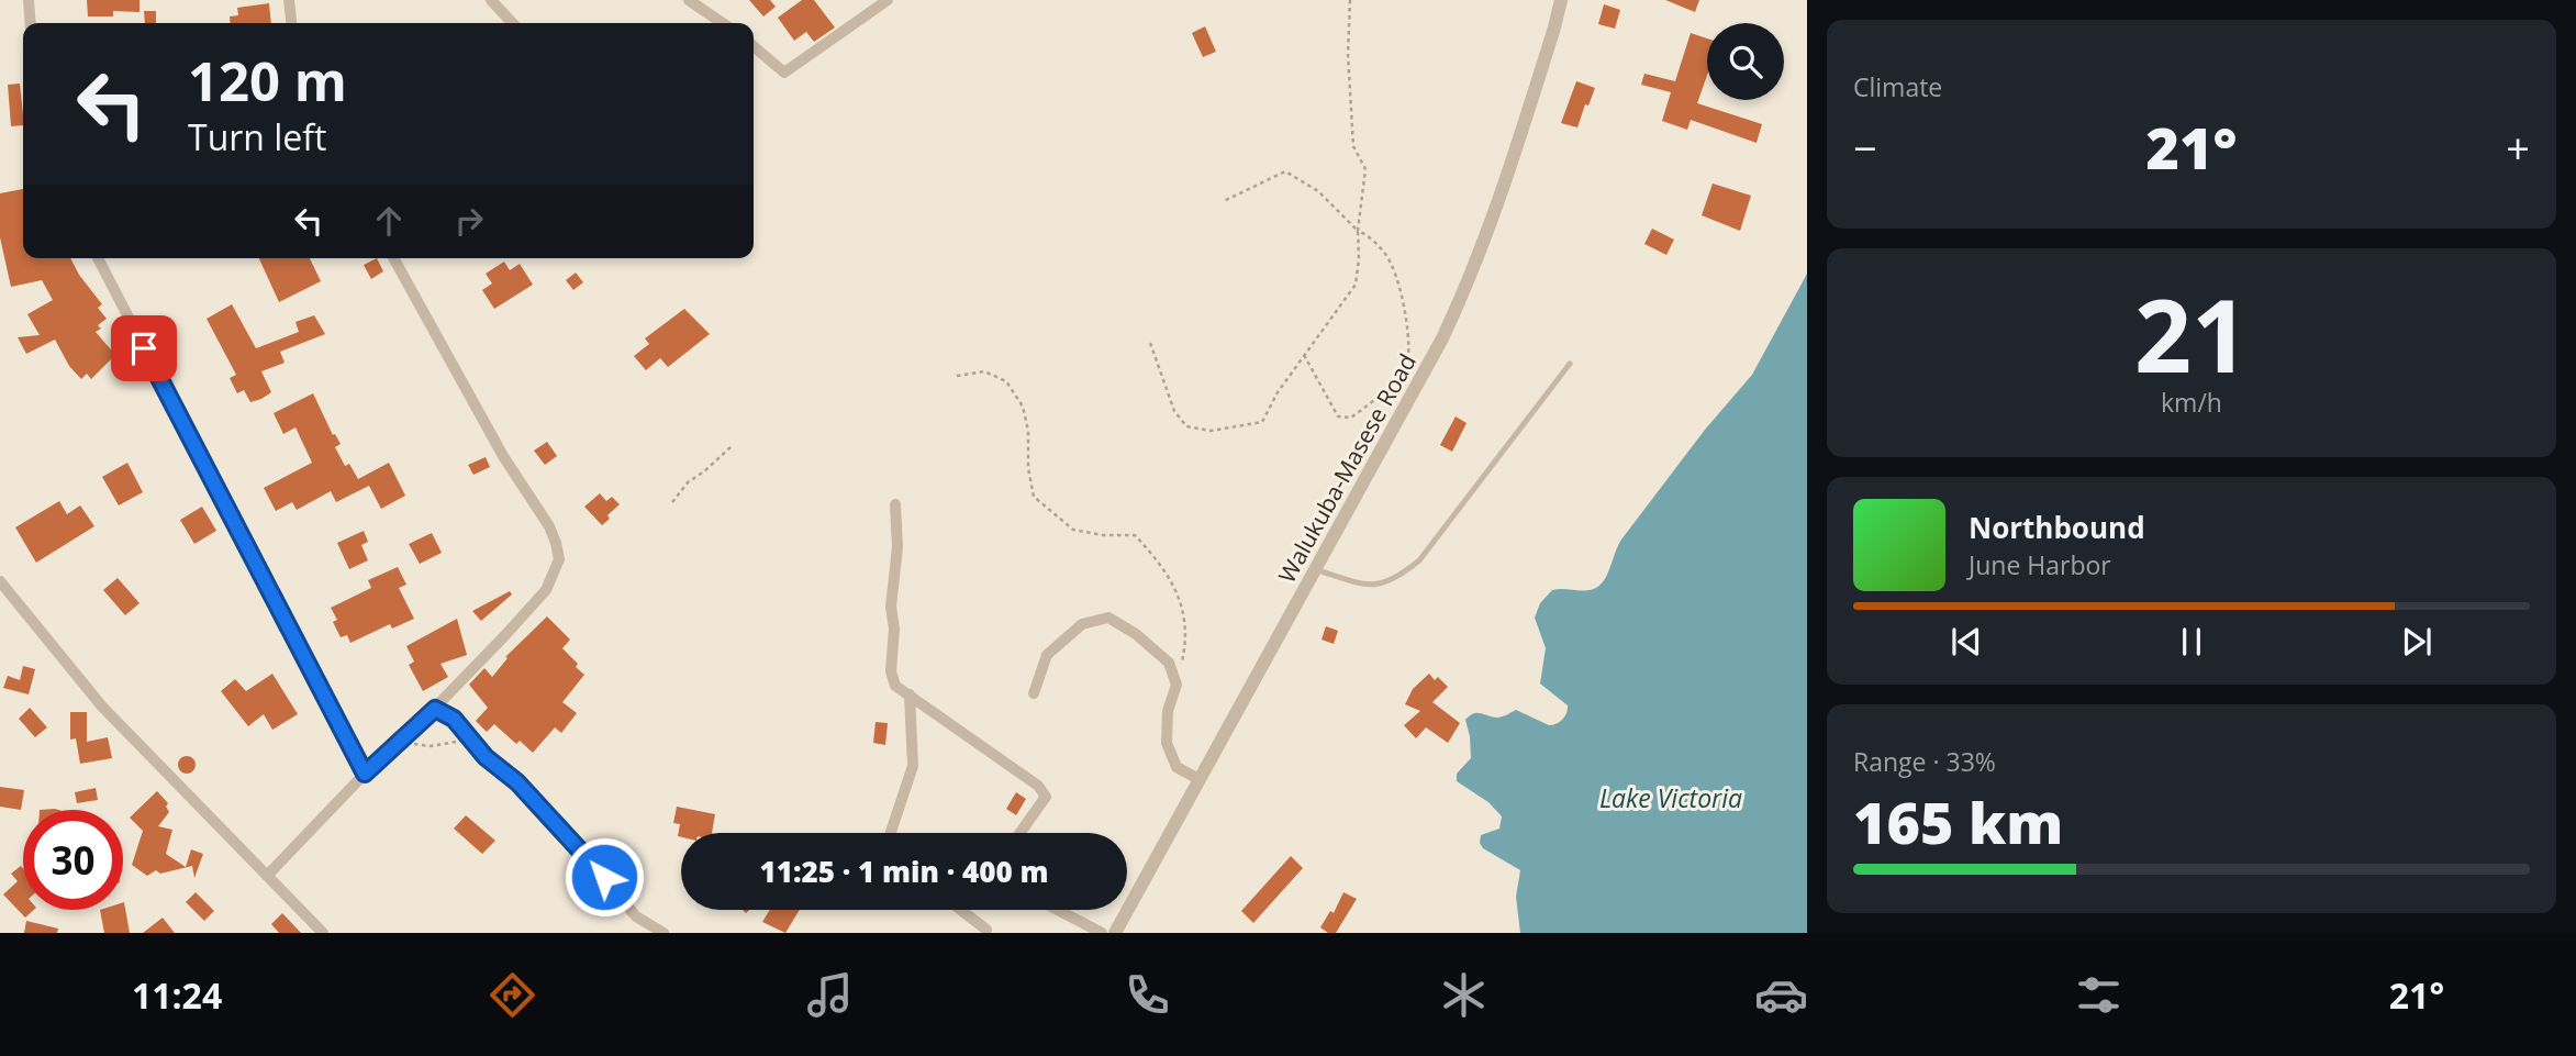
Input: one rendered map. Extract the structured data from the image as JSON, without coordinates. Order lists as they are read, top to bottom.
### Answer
{
  "streets": {
    "street": ["Walukuba-Masese Road"]
  },
  "water": ["Lake Victoria"],
  "page": {
    "tile": [
      "Climate",
      ["21", "km/h"],
      ["Range · 33%", "165 km"]
    ],
    "turn": ["120 m", "Turn left"],
    "heat": ["−", "21°", "+"],
    "song": ["Northbound", "June Harbor"],
    "limit": "30",
    "trip": "11:25 · 1 min · 400 m",
    "tabs": ["11:24", "21°"]
  }
}
